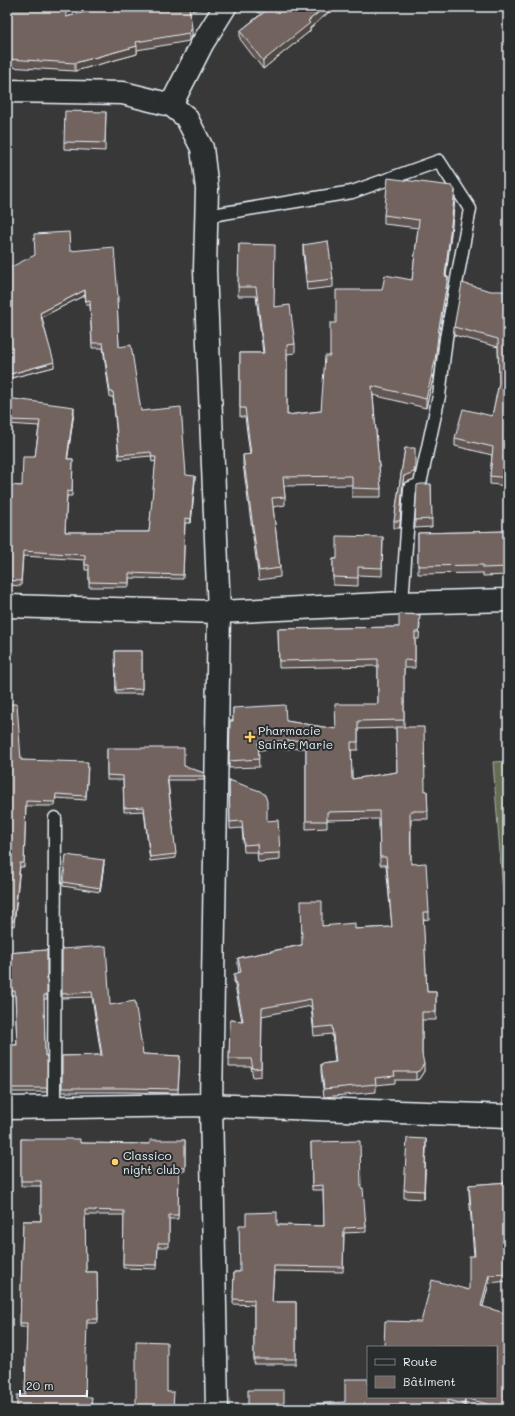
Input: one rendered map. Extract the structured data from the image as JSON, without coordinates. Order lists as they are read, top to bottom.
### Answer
{
  "places": {
    "health": ["Pharmacie Sainte Marie"],
    "other": ["Classico night club"]
  },
  "legend": ["Route", "Bâtiment"],
  "scale_bar": "20 m"
}
